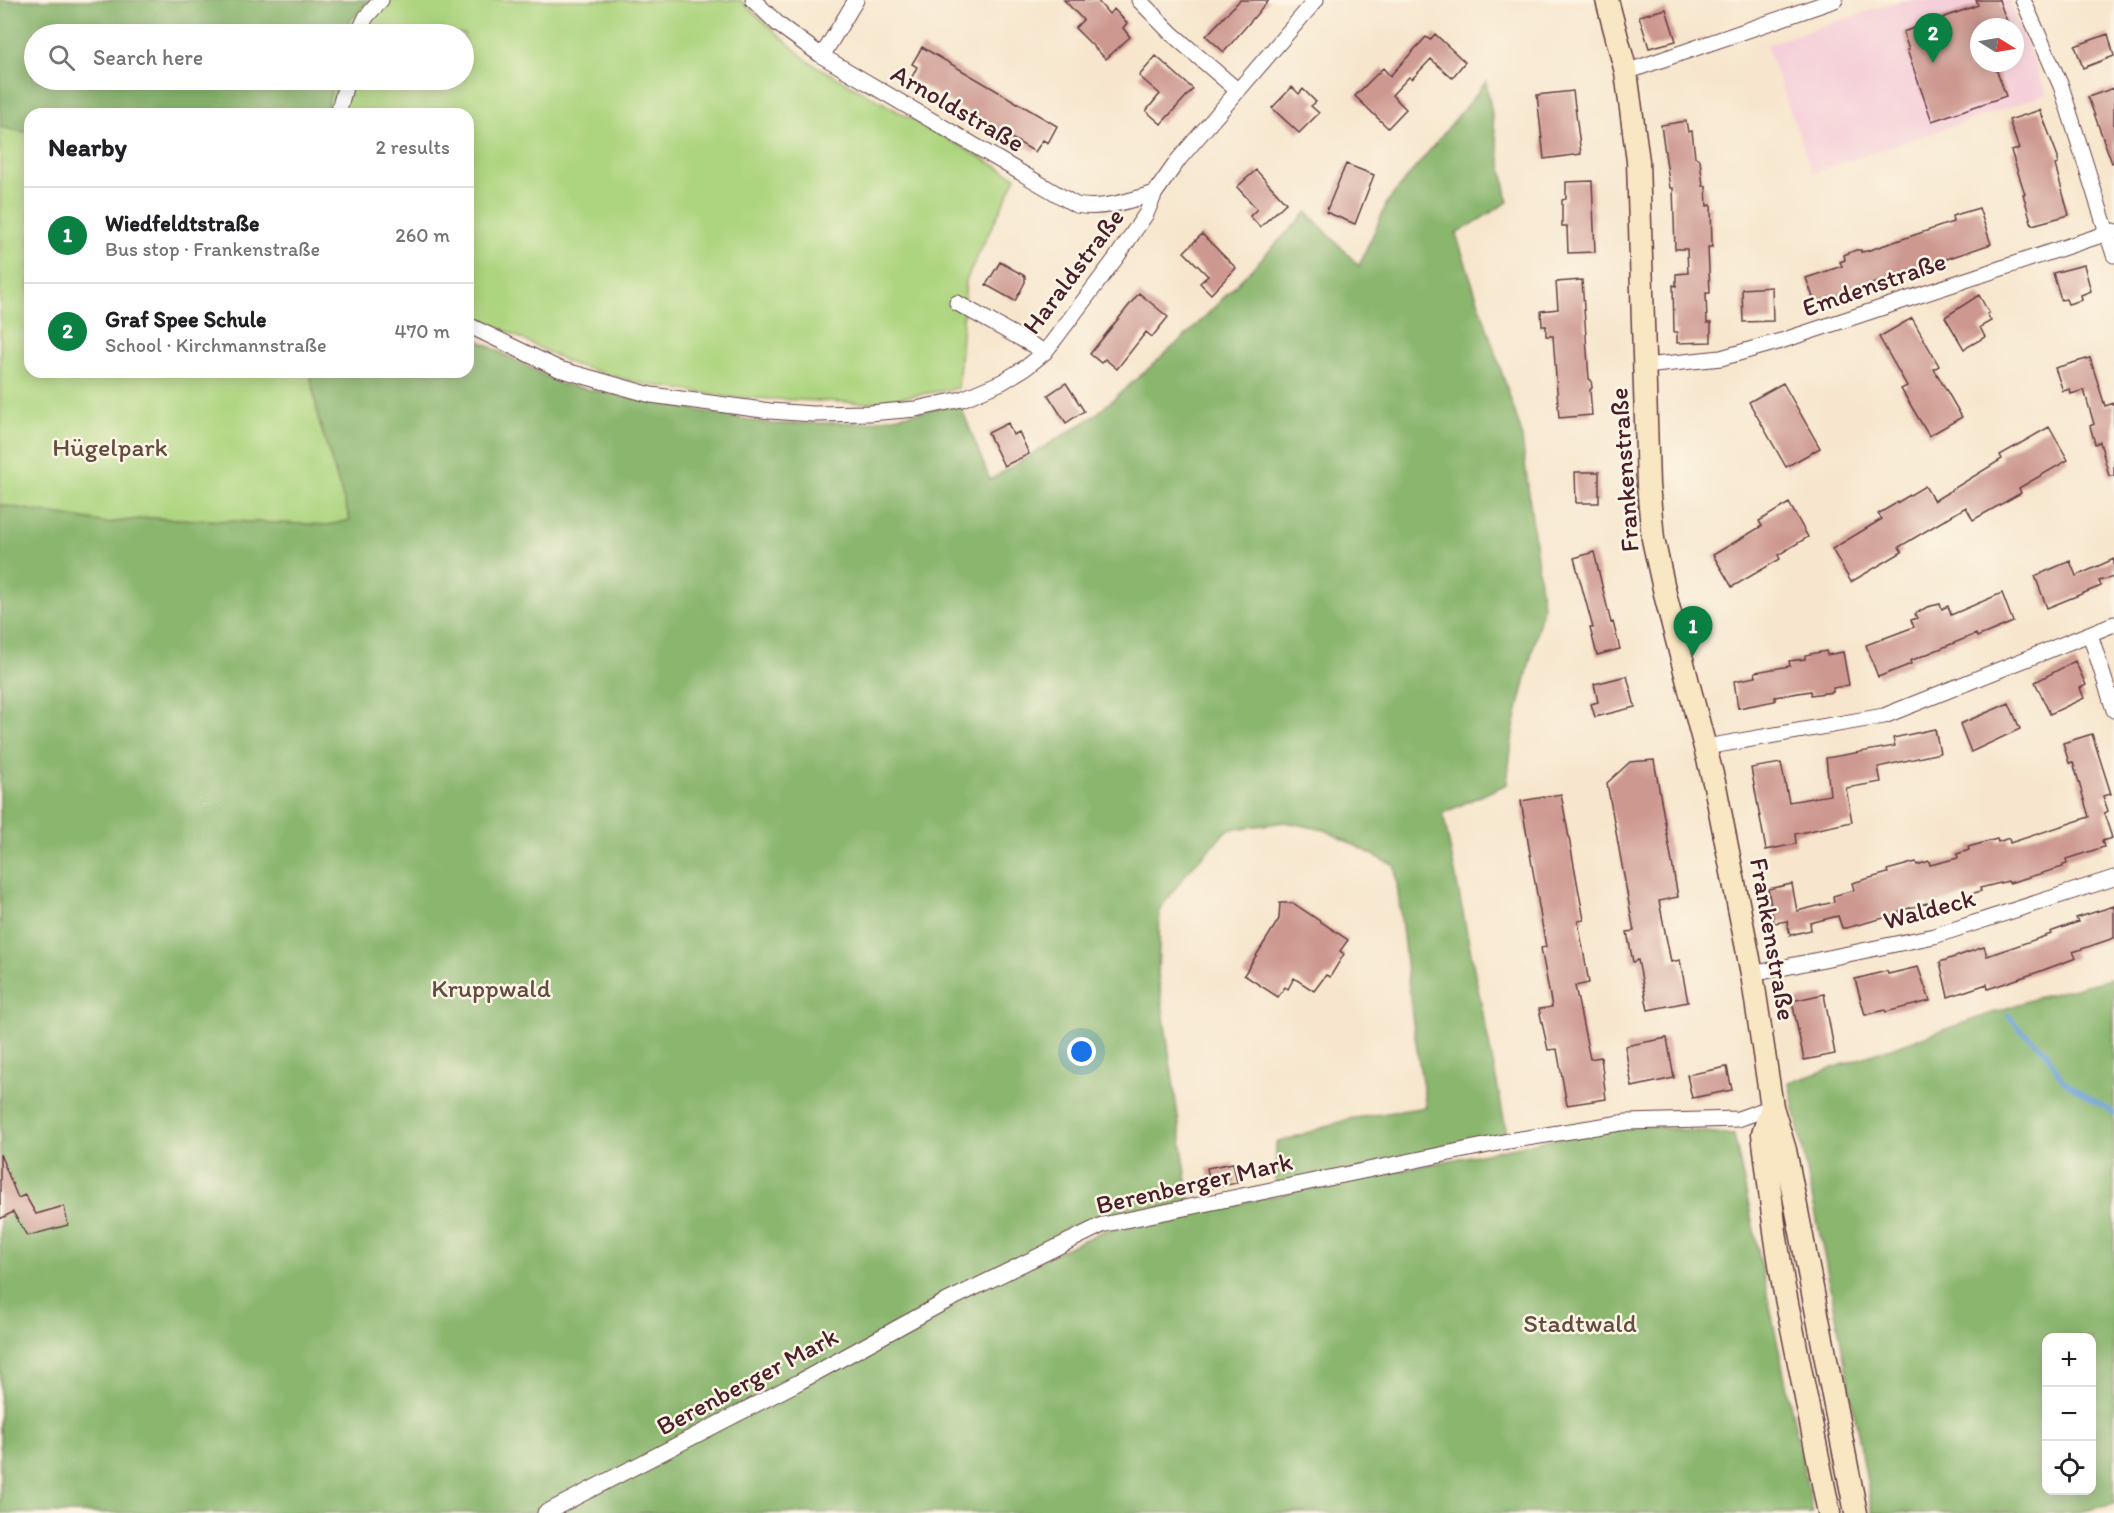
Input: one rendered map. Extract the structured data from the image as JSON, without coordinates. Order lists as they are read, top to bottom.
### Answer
{
  "streets": {
    "main road": ["Frankenstraße"],
    "street": [
      "Arnoldstraße",
      "Haraldstraße",
      "Emdenstraße",
      "Waldeck",
      "Berenberger Mark"
    ]
  },
  "crossings": [
    ["Arnoldstraße", "Haraldstraße"],
    ["Emdenstraße", "Frankenstraße"],
    ["Frankenstraße", "Waldeck"],
    ["Frankenstraße", "Berenberger Mark"]
  ],
  "parks": ["Hügelpark", "Kruppwald", "Stadtwald"],
  "north": "right",
  "page": {
    "pins": ["2", "1"],
    "search": "Search here",
    "heading": ["Nearby", "2 results"],
    "list": [
      {
        "mark": "1",
        "name": "Wiedfeldtstraße",
        "note": "Bus stop · Frankenstraße",
        "value": "260 m"
      },
      {
        "mark": "2",
        "name": "Graf Spee Schule",
        "note": "School · Kirchmannstraße",
        "value": "470 m"
      }
    ],
    "map_buttons": ["+", "−"]
  }
}
